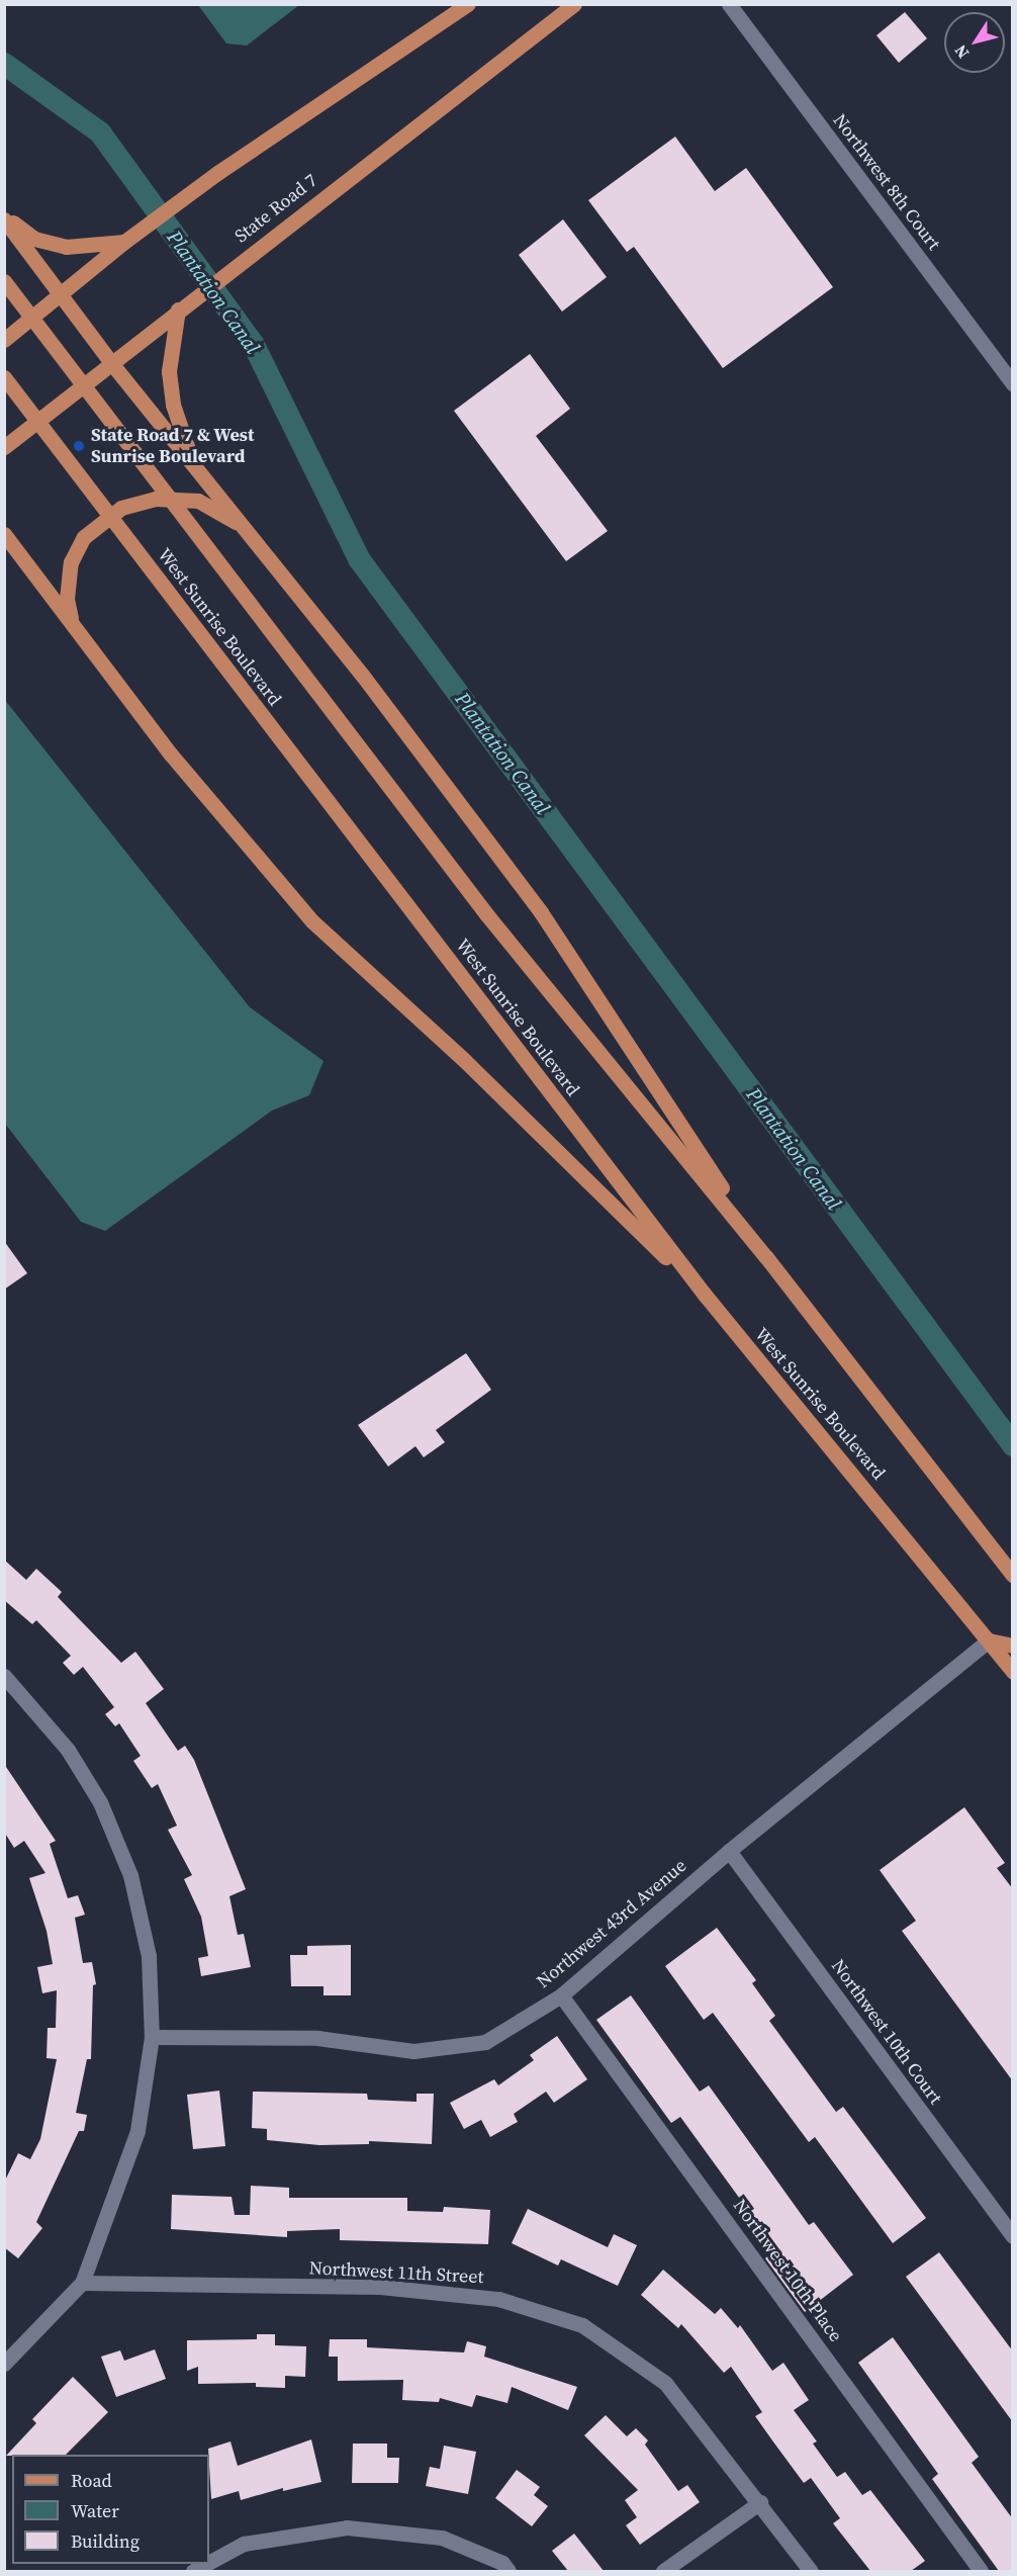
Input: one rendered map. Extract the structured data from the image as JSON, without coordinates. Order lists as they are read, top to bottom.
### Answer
{
  "streets": {
    "main road": ["State Road 7", "West Sunrise Boulevard"],
    "street": [
      "Northwest 8th Court",
      "Northwest 43rd Avenue",
      "Northwest 10th Court",
      "Northwest 10th Place",
      "Northwest 11th Street"
    ]
  },
  "crossings": [
    ["West Sunrise Boulevard", "Northwest 43rd Avenue"],
    ["Northwest 43rd Avenue", "Northwest 10th Court"],
    ["Northwest 43rd Avenue", "Northwest 10th Place"]
  ],
  "water": ["Plantation Canal"],
  "places": ["State Road 7 & West Sunrise Boulevard"],
  "legend": ["Road", "Water", "Building"],
  "north": "bottom left"
}
